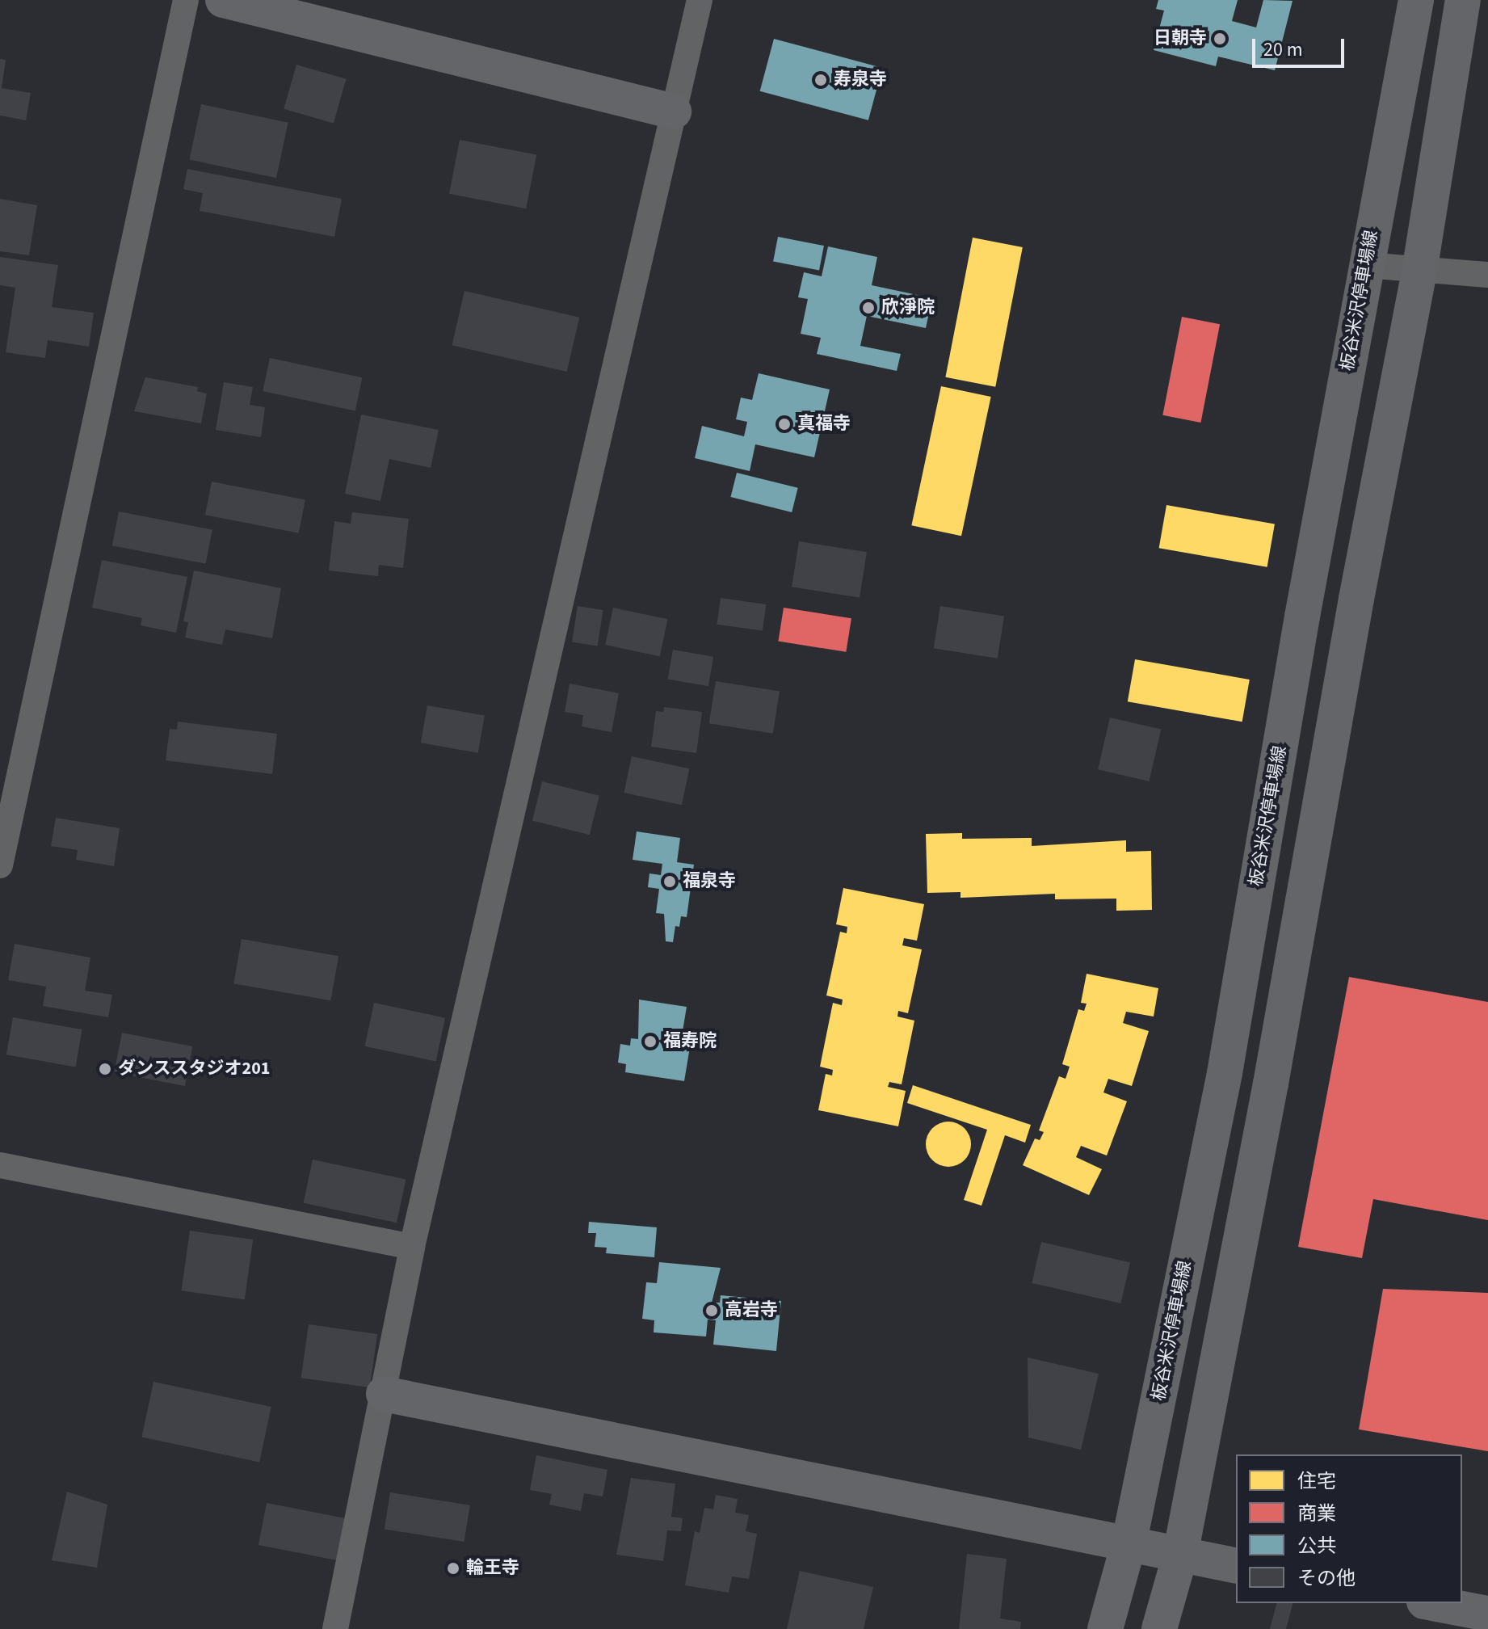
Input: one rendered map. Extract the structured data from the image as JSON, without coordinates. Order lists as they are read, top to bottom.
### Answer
{
  "streets": {
    "main road": ["板谷米沢停車場線"]
  },
  "places": [
    "日朝寺",
    "寿泉寺",
    "欣淨院",
    "真福寺",
    "福泉寺",
    "福寿院",
    "ダンススタジオ201",
    "高岩寺",
    "輪王寺"
  ],
  "legend": [
    "住宅",
    "商業",
    "公共",
    "その他"
  ],
  "scale_bar": "20 m"
}
